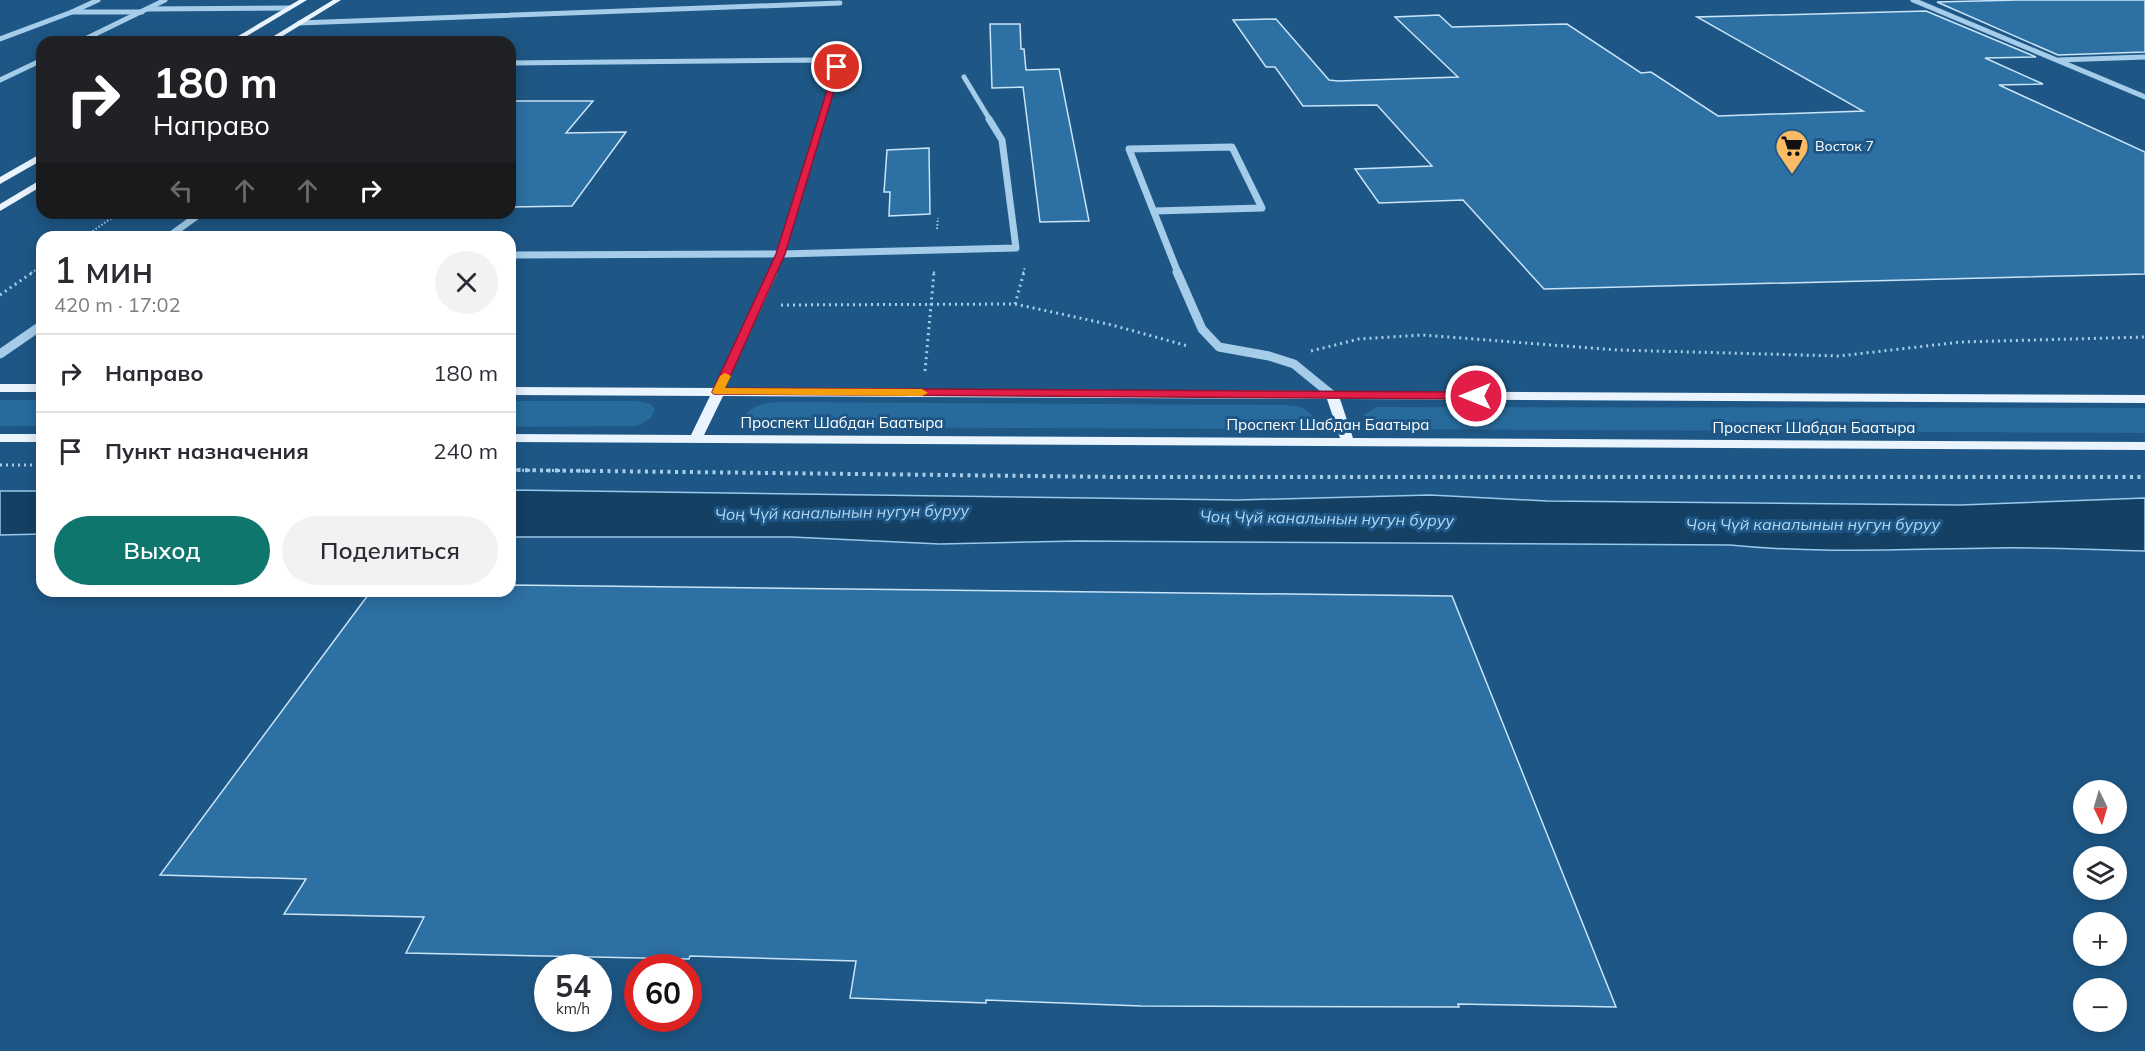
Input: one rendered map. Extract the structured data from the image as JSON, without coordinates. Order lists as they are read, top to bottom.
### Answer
{
  "streets": {
    "main road": ["Проспект Шабдан Баатыра"]
  },
  "water": ["Чоң Чүй каналынын нугун буруу"],
  "places": {
    "supermarket": ["Восток 7"]
  },
  "north": "bottom",
  "page": {
    "turn": ["180 m", "Направо"],
    "heading": ["1 мин", "420 m · 17:02"],
    "list": [
      {
        "name": "Направо",
        "value": "180 m"
      },
      {
        "name": "Пункт назначения",
        "value": "240 m"
      }
    ],
    "buttons": ["Выход", "Поделиться"],
    "map_buttons": ["+", "−"],
    "speed": "54 km/h",
    "limit": "60"
  }
}
